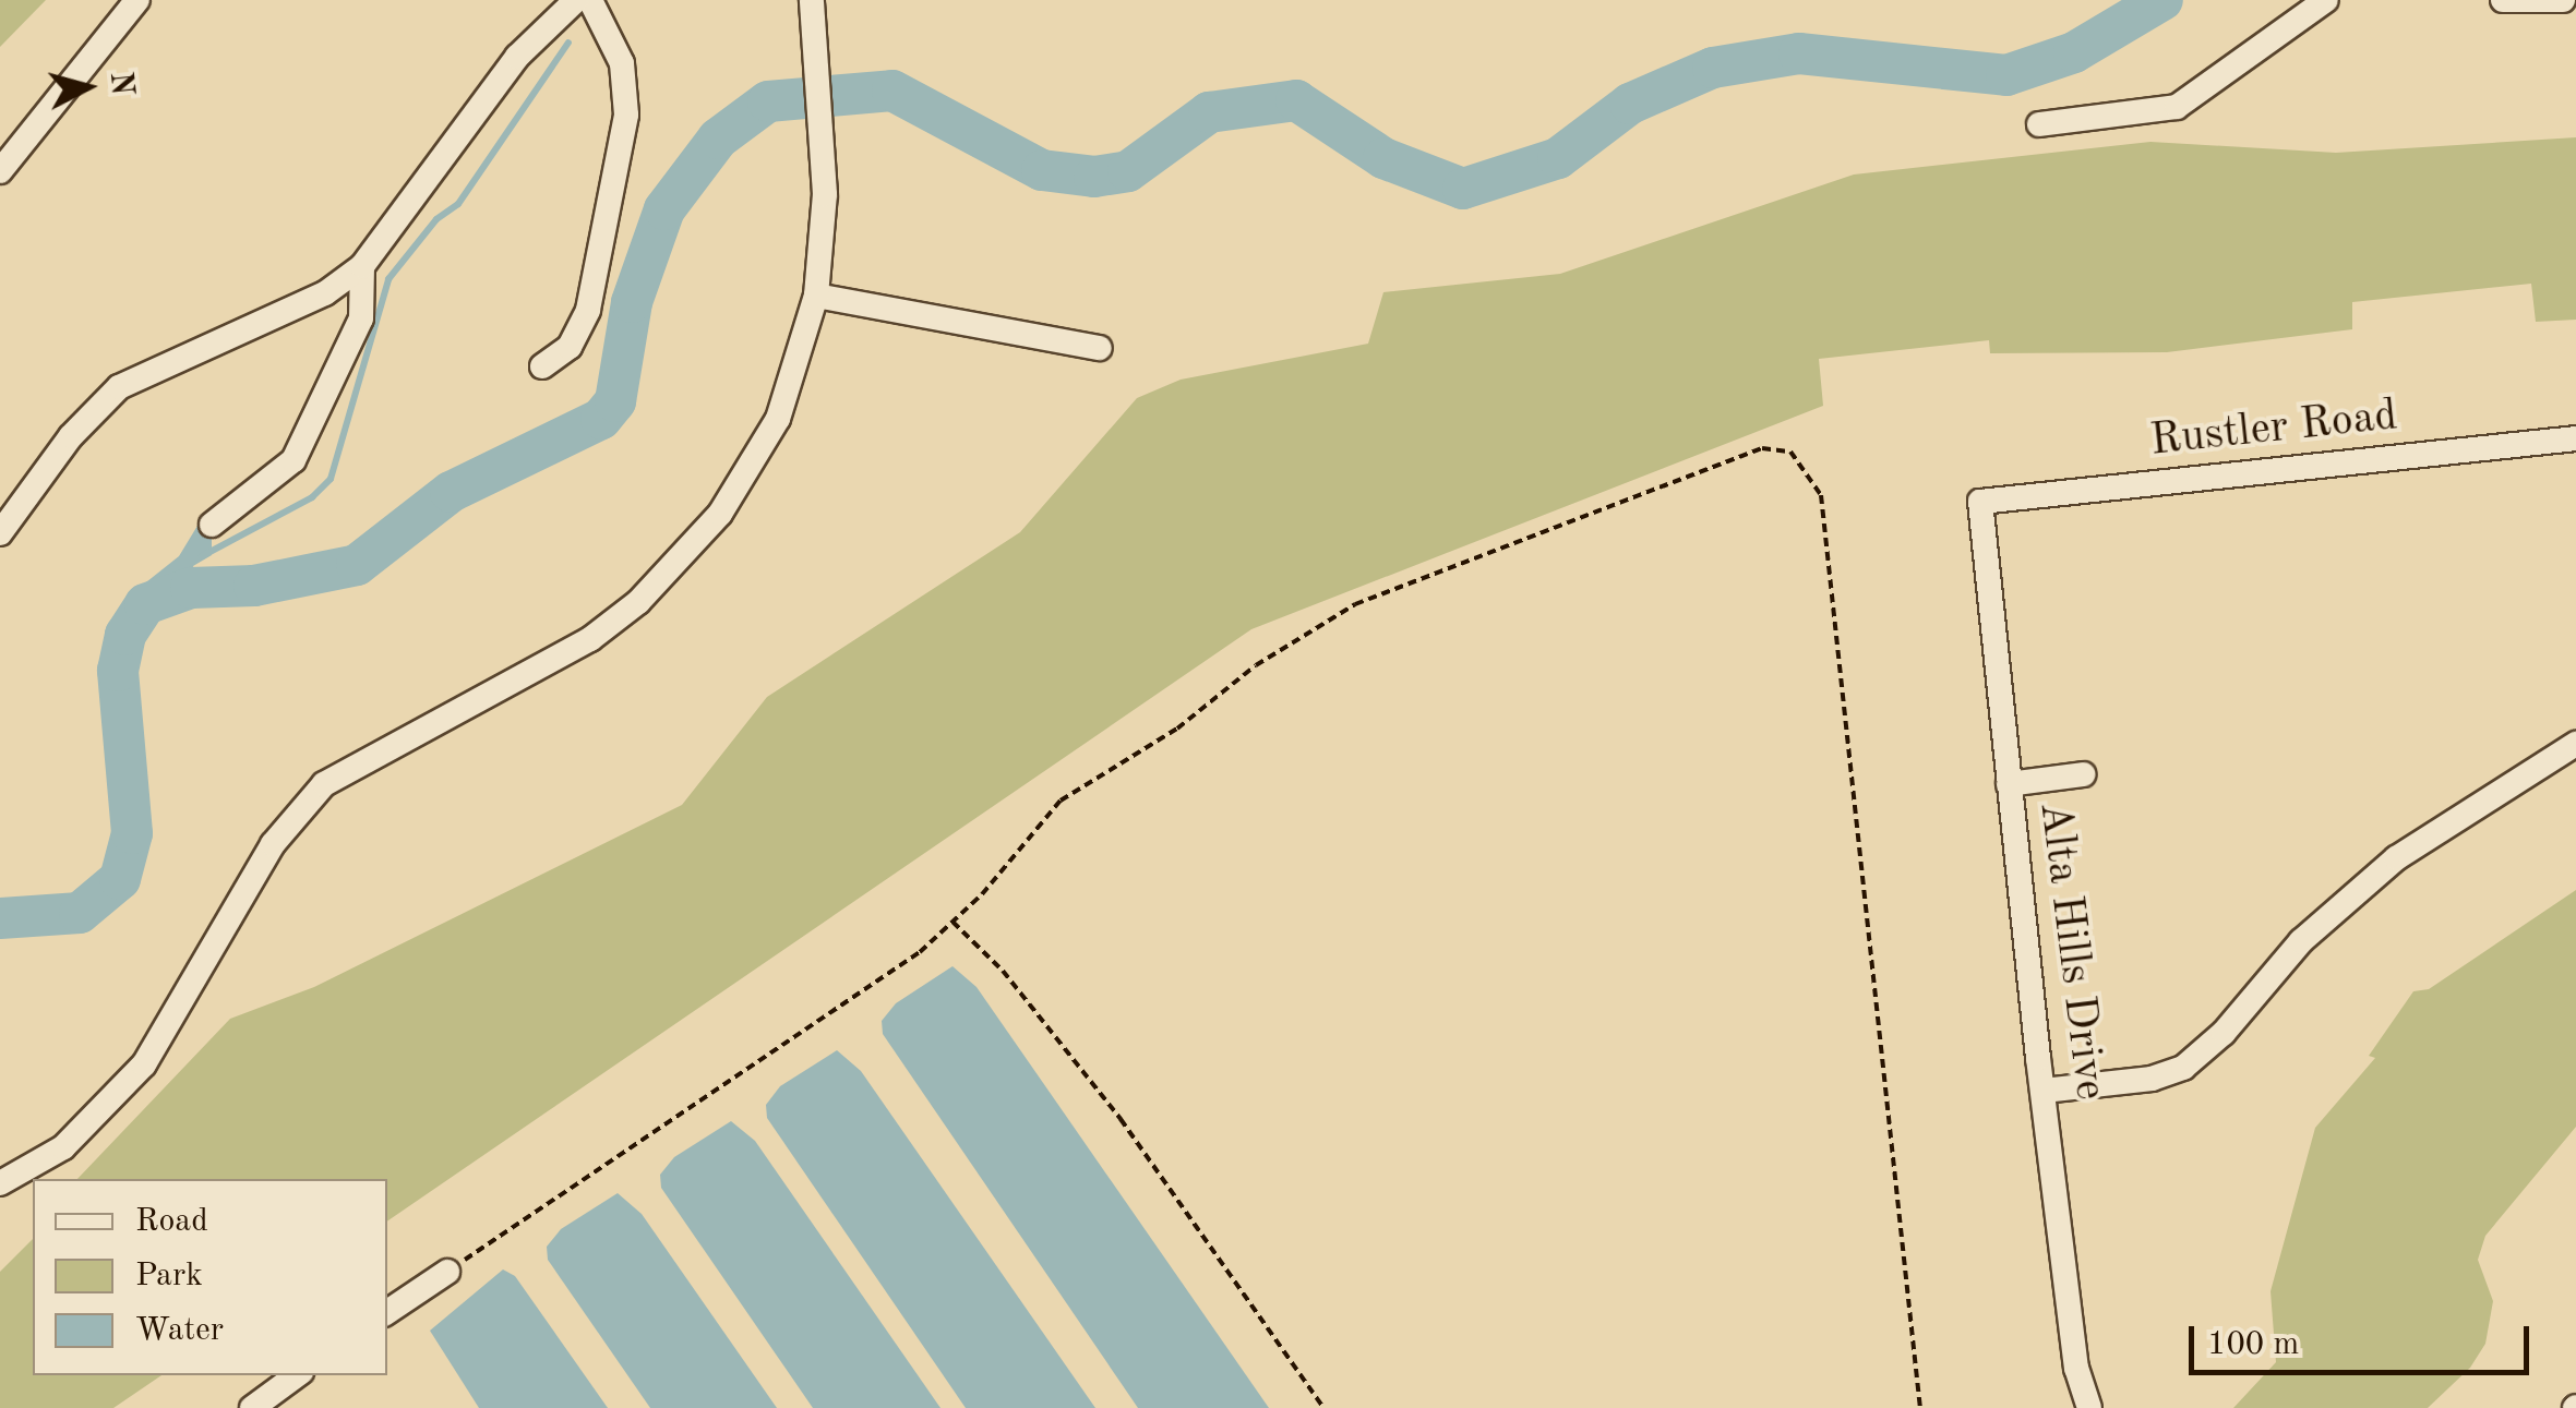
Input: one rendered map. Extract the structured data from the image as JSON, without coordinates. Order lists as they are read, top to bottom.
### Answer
{
  "streets": {
    "street": ["Rustler Road", "Alta Hills Drive"]
  },
  "crossings": [
    ["Rustler Road", "Alta Hills Drive"]
  ],
  "legend": ["Road", "Park", "Water"],
  "scale_bar": "100 m",
  "north": "right"
}
